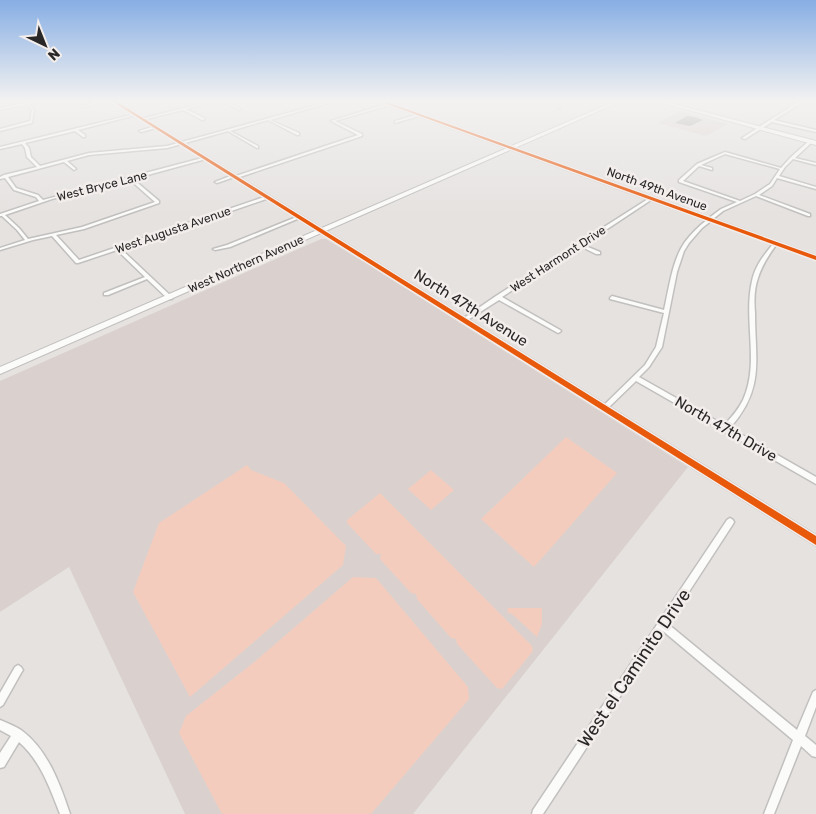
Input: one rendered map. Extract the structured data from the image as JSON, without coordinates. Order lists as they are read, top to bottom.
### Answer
{
  "streets": {
    "main road": ["West Northern Avenue"],
    "street": [
      "West Bryce Lane",
      "North 49th Avenue",
      "West Augusta Avenue",
      "West Harmont Drive",
      "North 47th Avenue",
      "North 47th Drive",
      "West el Caminito Drive"
    ]
  },
  "crossings": [
    ["West Bryce Lane", "North 47th Avenue"],
    ["North 49th Avenue", "West Harmont Drive"],
    ["North 49th Avenue", "West Northern Avenue"],
    ["West Augusta Avenue", "North 47th Avenue"],
    ["West Harmont Drive", "North 47th Avenue"],
    ["West Northern Avenue", "North 47th Avenue"]
  ],
  "north": "bottom right"
}
